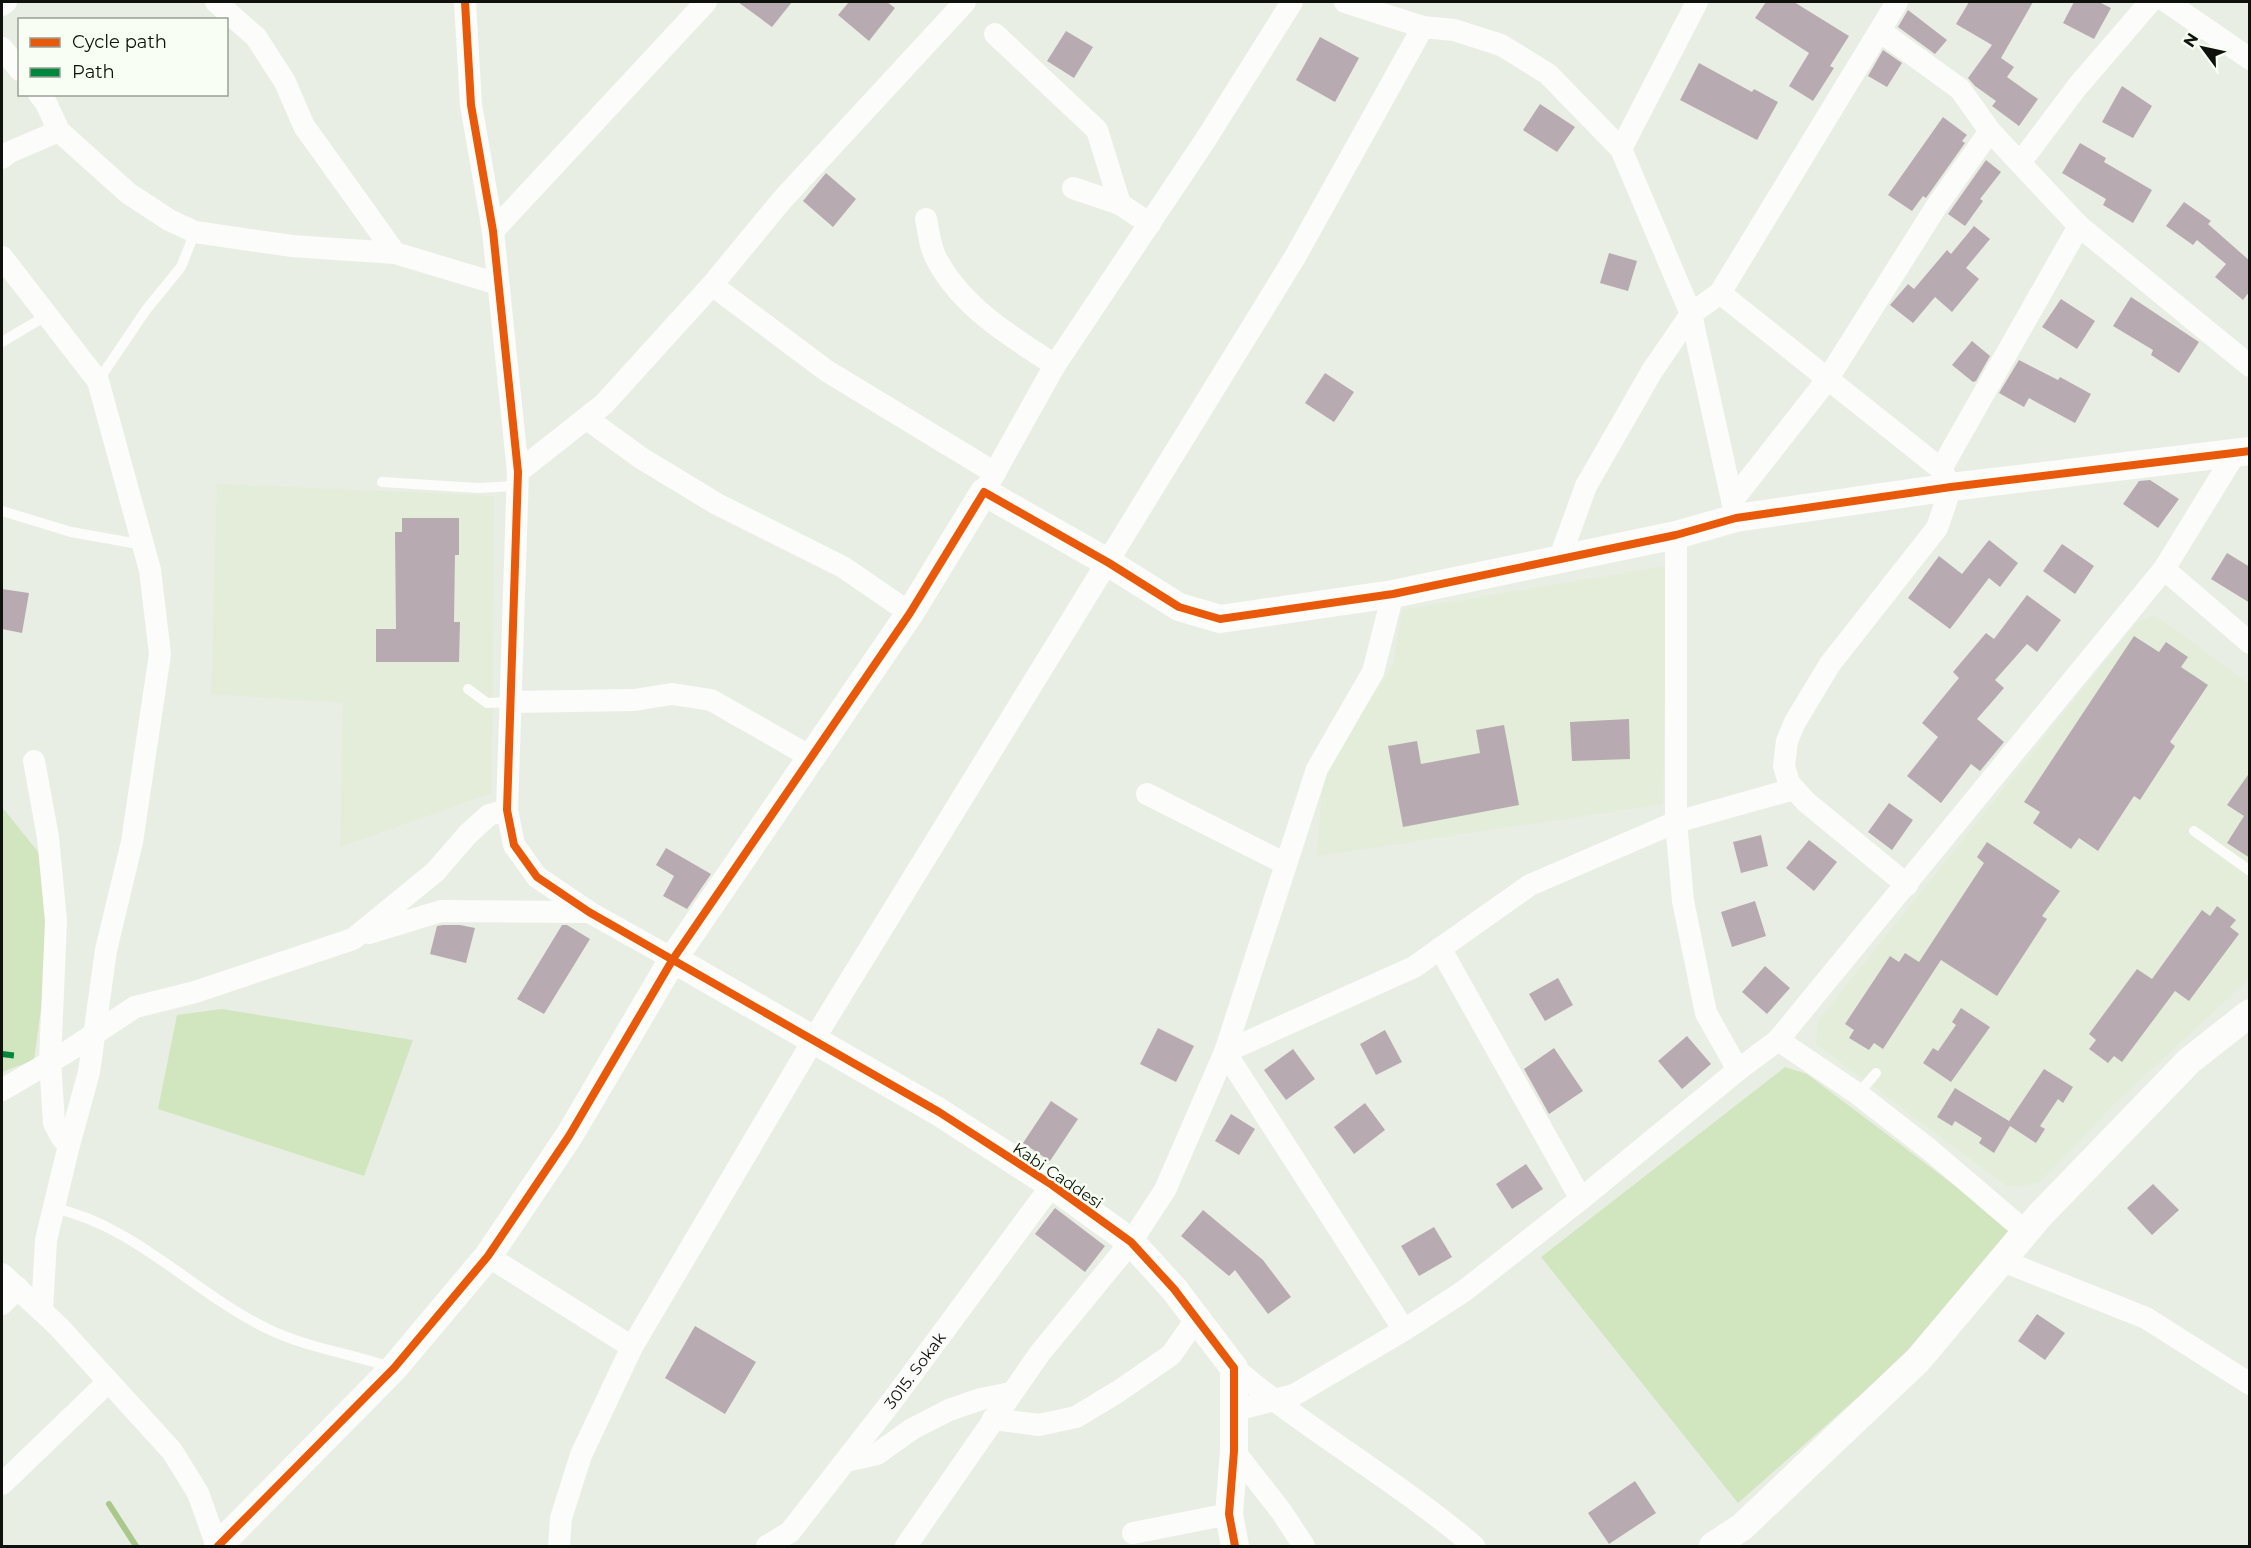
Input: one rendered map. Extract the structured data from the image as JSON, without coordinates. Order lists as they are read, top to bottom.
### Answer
{
  "streets": {
    "street": ["Kabi Caddesi", "3015. Sokak"]
  },
  "crossings": [
    ["Kabi Caddesi", "3015. Sokak"]
  ],
  "legend": ["Cycle path", "Path"],
  "north": "top left"
}
